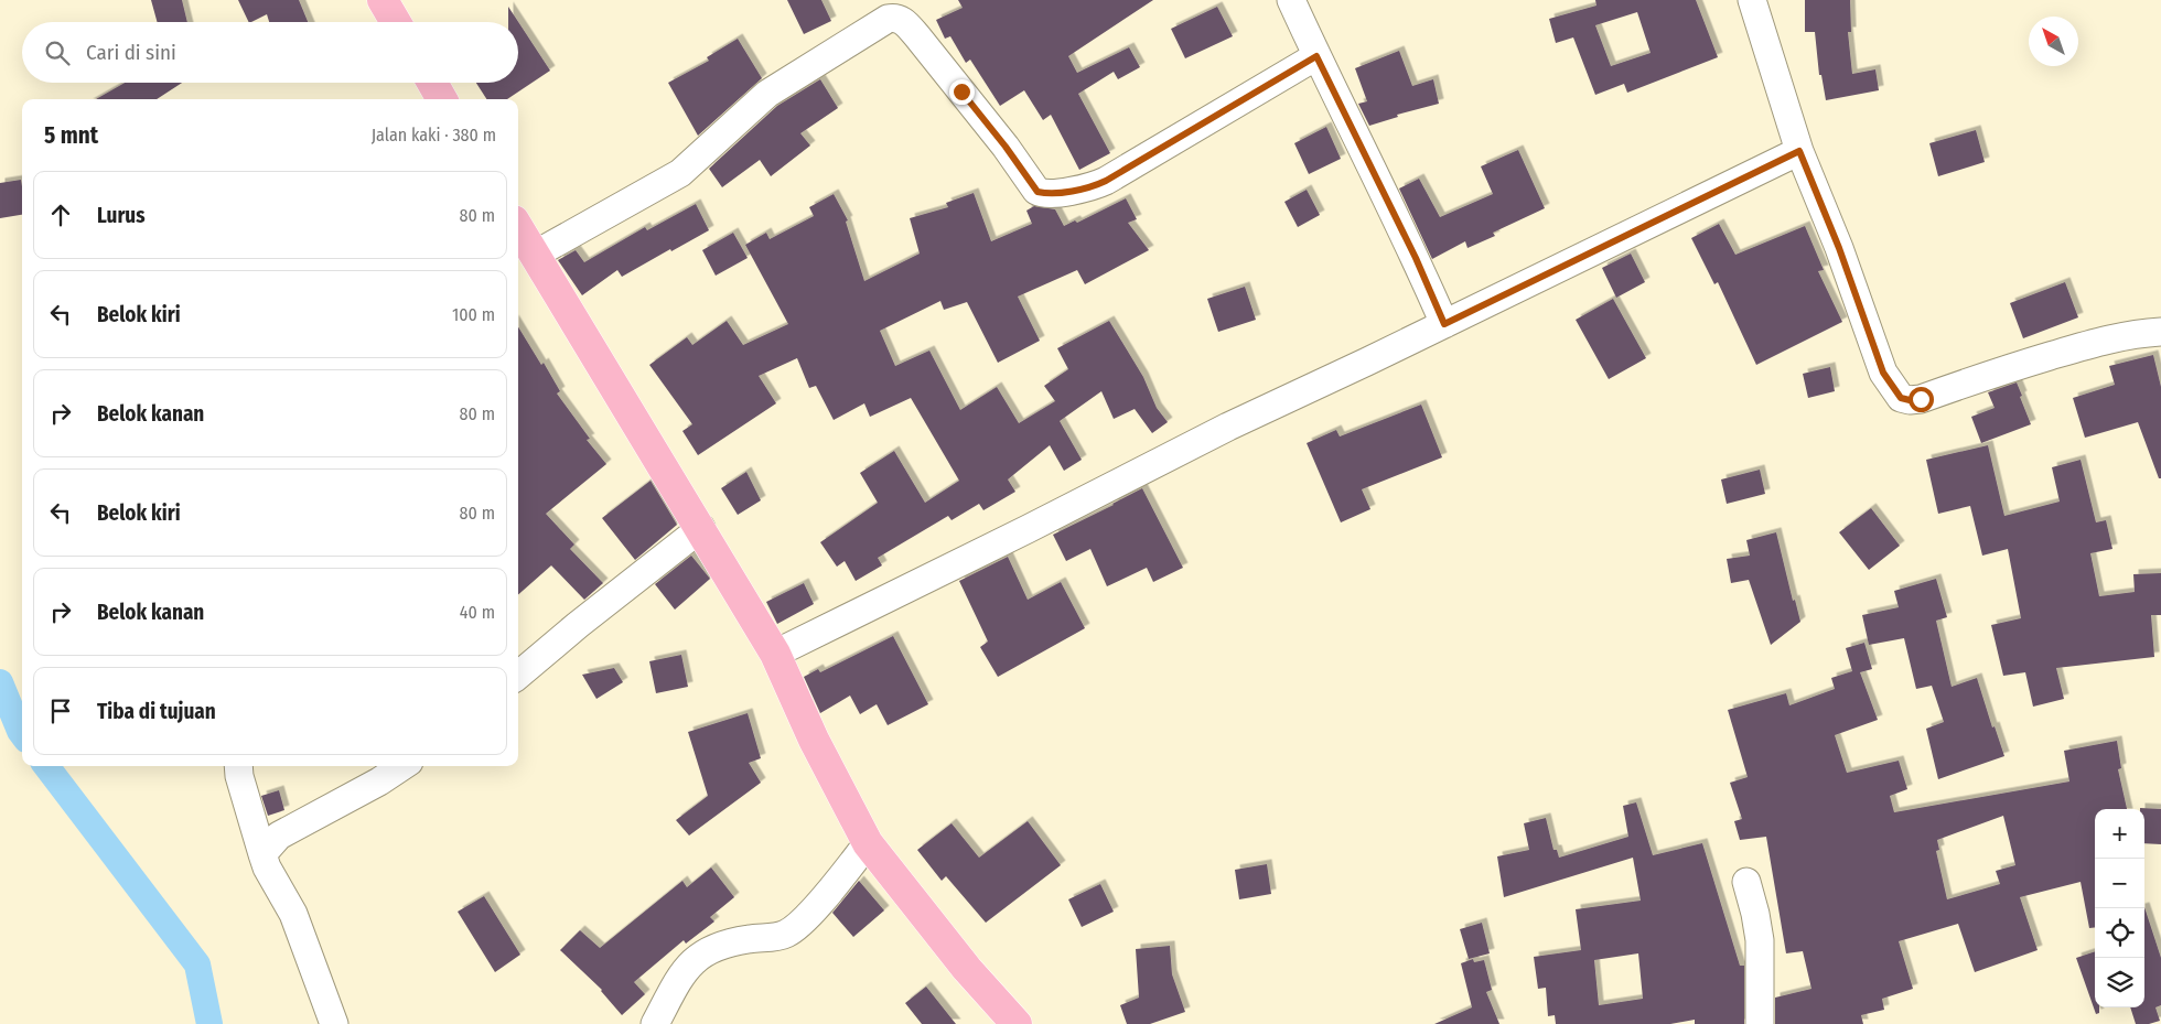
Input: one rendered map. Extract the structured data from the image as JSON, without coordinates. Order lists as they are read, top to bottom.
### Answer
{
  "north": "top left",
  "page": {
    "search": "Cari di sini",
    "heading": ["5 mnt", "Jalan kaki · 380 m"],
    "list": [
      ["Lurus", "80 m"],
      ["Belok kiri", "100 m"],
      ["Belok kanan", "80 m"],
      ["Belok kiri", "80 m"],
      ["Belok kanan", "40 m"],
      "Tiba di tujuan"
    ],
    "map_buttons": ["+", "−"]
  }
}
